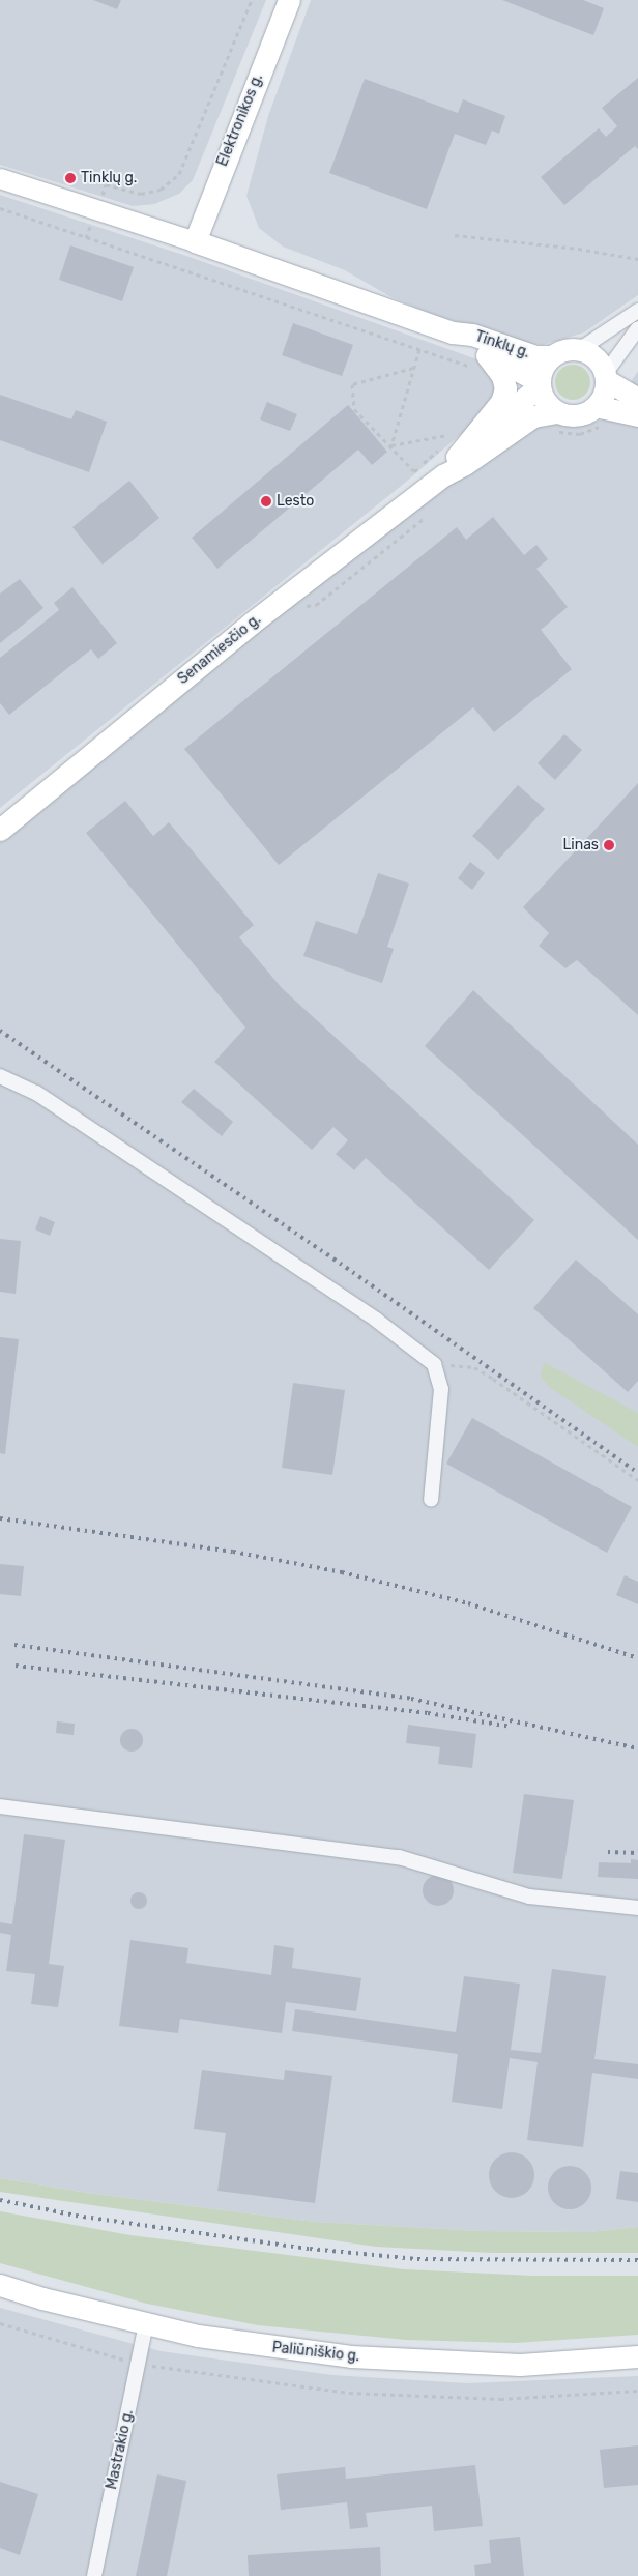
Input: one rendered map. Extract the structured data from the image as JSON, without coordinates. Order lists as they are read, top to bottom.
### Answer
{
  "streets": {
    "main road": [
      "Elektronikos g.",
      "Tinklų g.",
      "Senamiesčio g.",
      "Paliūniškio g."
    ],
    "street": ["Mastrakio g."]
  },
  "crossings": [
    ["Elektronikos g.", "Tinklų g."],
    ["Tinklų g.", "Senamiesčio g."],
    ["Paliūniškio g.", "Mastrakio g."]
  ],
  "places": ["Tinklų g.", "Lesto", "Linas"]
}
